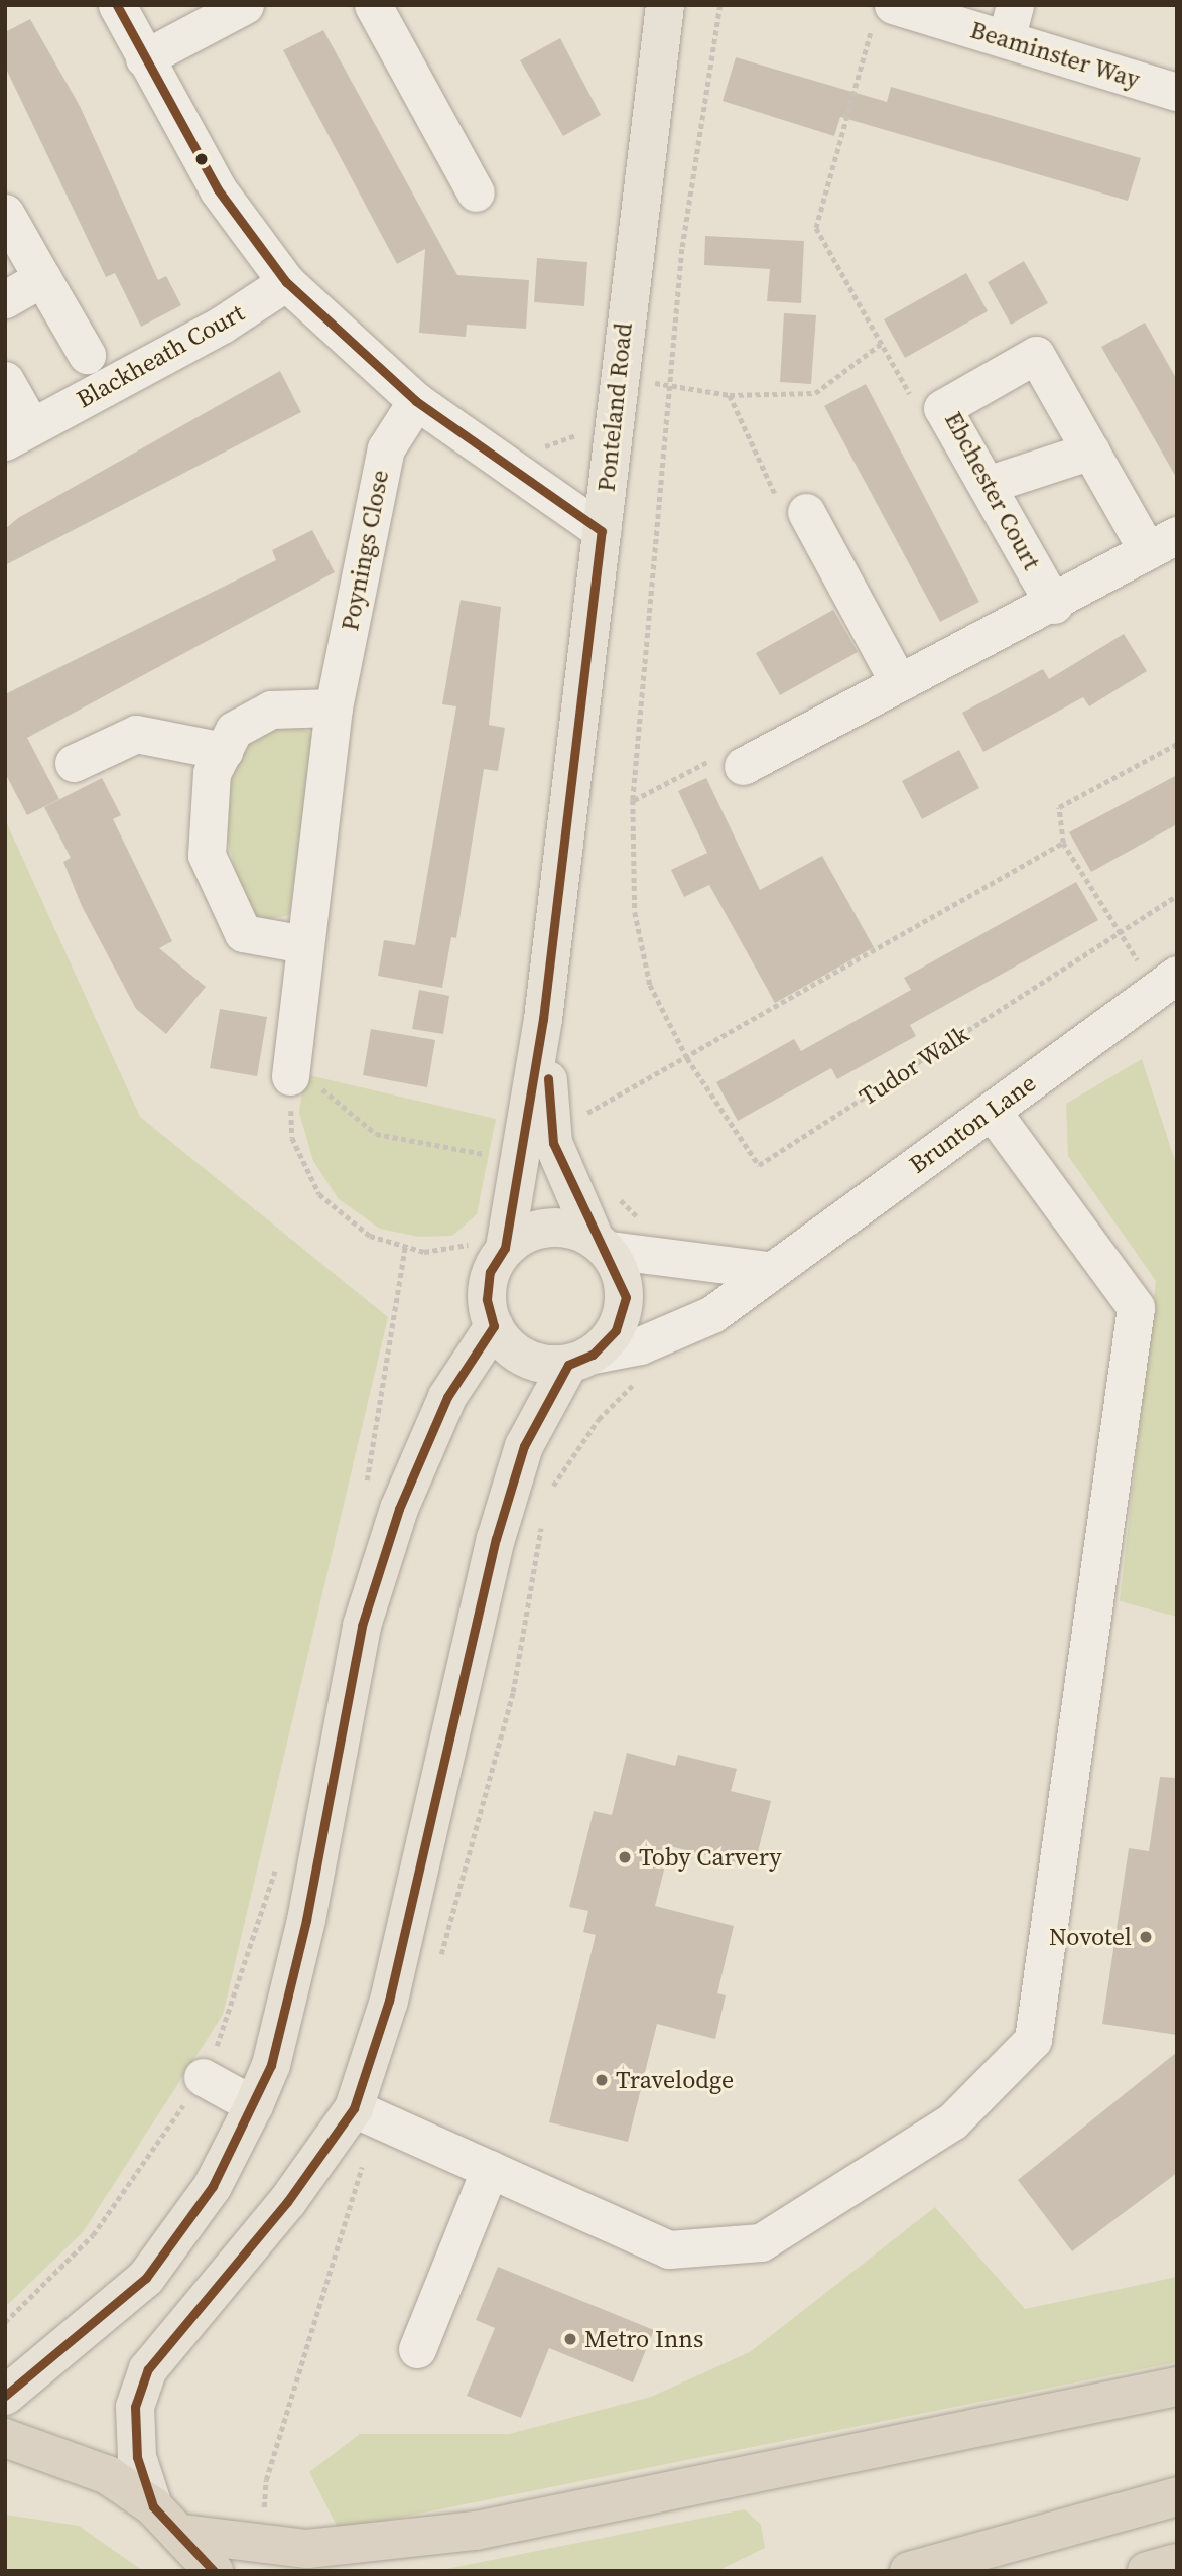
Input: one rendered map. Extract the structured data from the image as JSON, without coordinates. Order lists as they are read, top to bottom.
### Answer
{
  "streets": {
    "main road": ["Ponteland Road"],
    "street": [
      "Beaminster Way",
      "Blackheath Court",
      "Ebchester Court",
      "Poynings Close",
      "Brunton Lane"
    ],
    "path": ["Tudor Walk"]
  },
  "crossings": [
    ["Ponteland Road", "Brunton Lane"]
  ],
  "places": [
    "Toby Carvery",
    "Novotel",
    "Travelodge",
    "Metro Inns"
  ]
}
